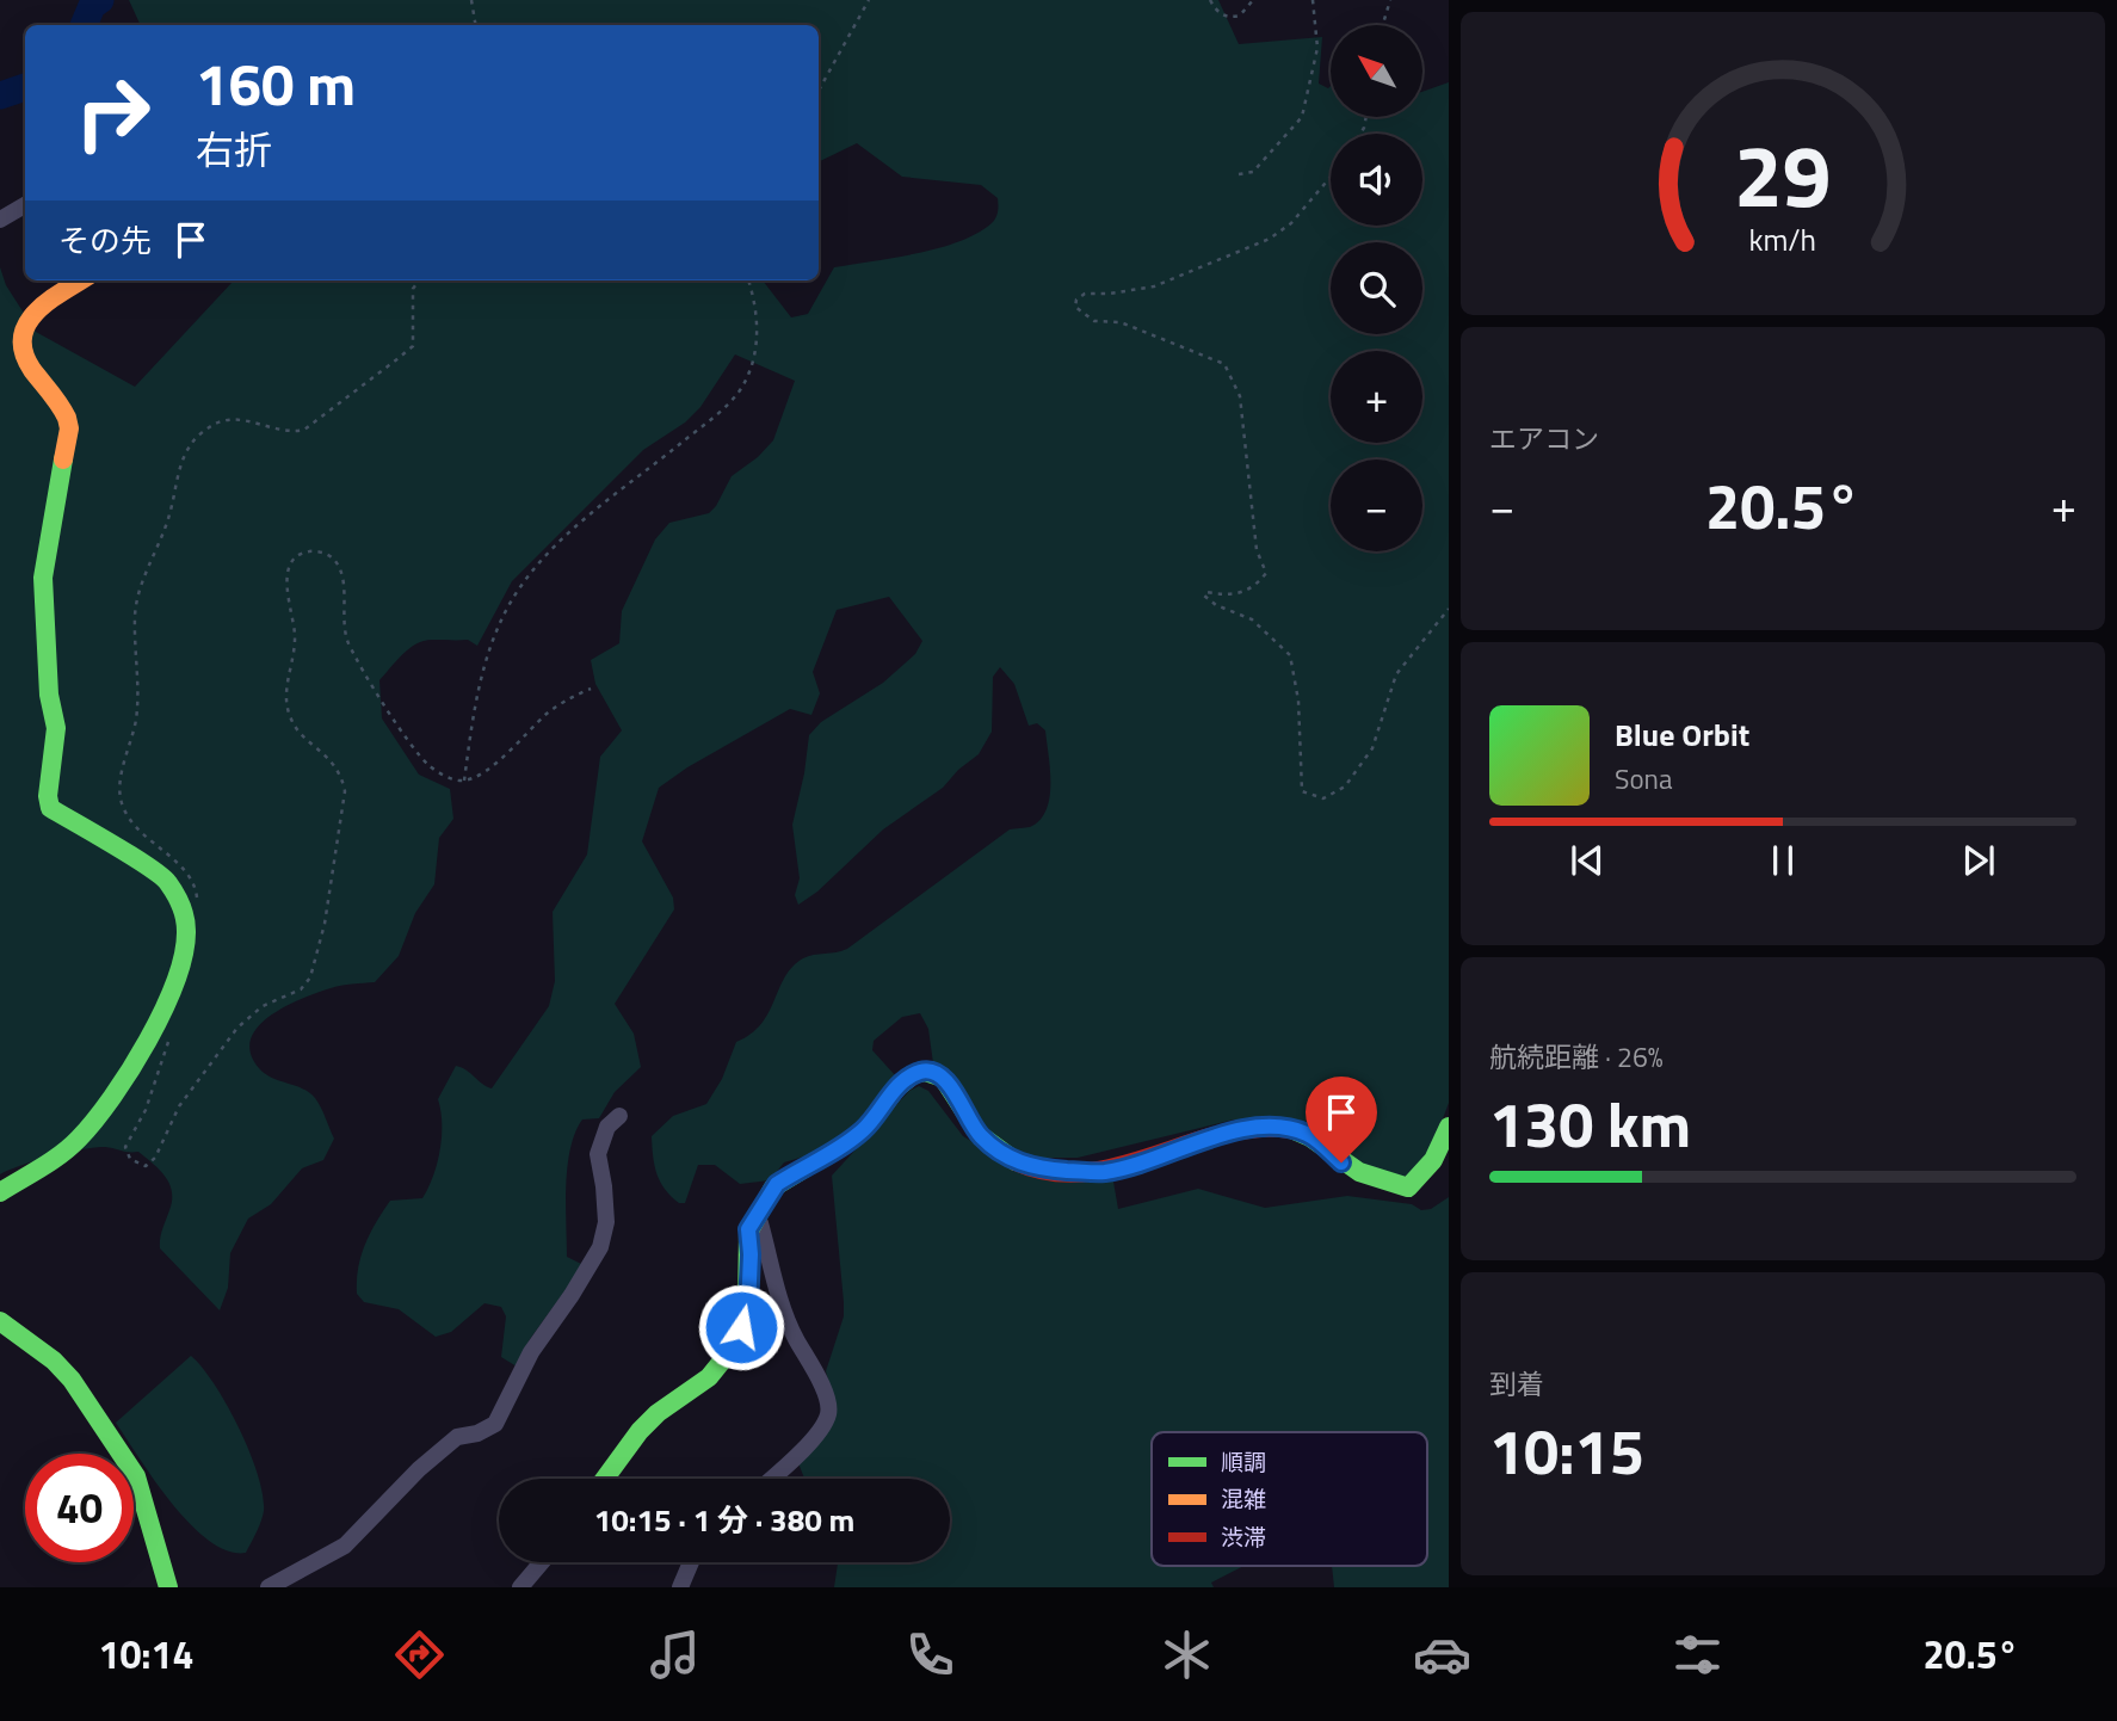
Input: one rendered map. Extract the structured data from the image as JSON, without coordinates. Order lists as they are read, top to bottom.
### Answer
{
  "legend": ["順調", "混雑", "渋滞"],
  "north": "top left",
  "page": {
    "map_buttons": ["+", "−"],
    "turn": ["160 m", "右折"],
    "then": "その先",
    "tile": [
      "エアコン",
      ["航続距離 · 26%", "130 km"],
      ["到着", "10:15"]
    ],
    "heat": ["−", "20.5°", "+"],
    "song": ["Blue Orbit", "Sona"],
    "limit": "40",
    "trip": "10:15 · 1 分 · 380 m",
    "tabs": ["10:14", "20.5°"],
    "gauge": ["29", "km/h"]
  }
}
